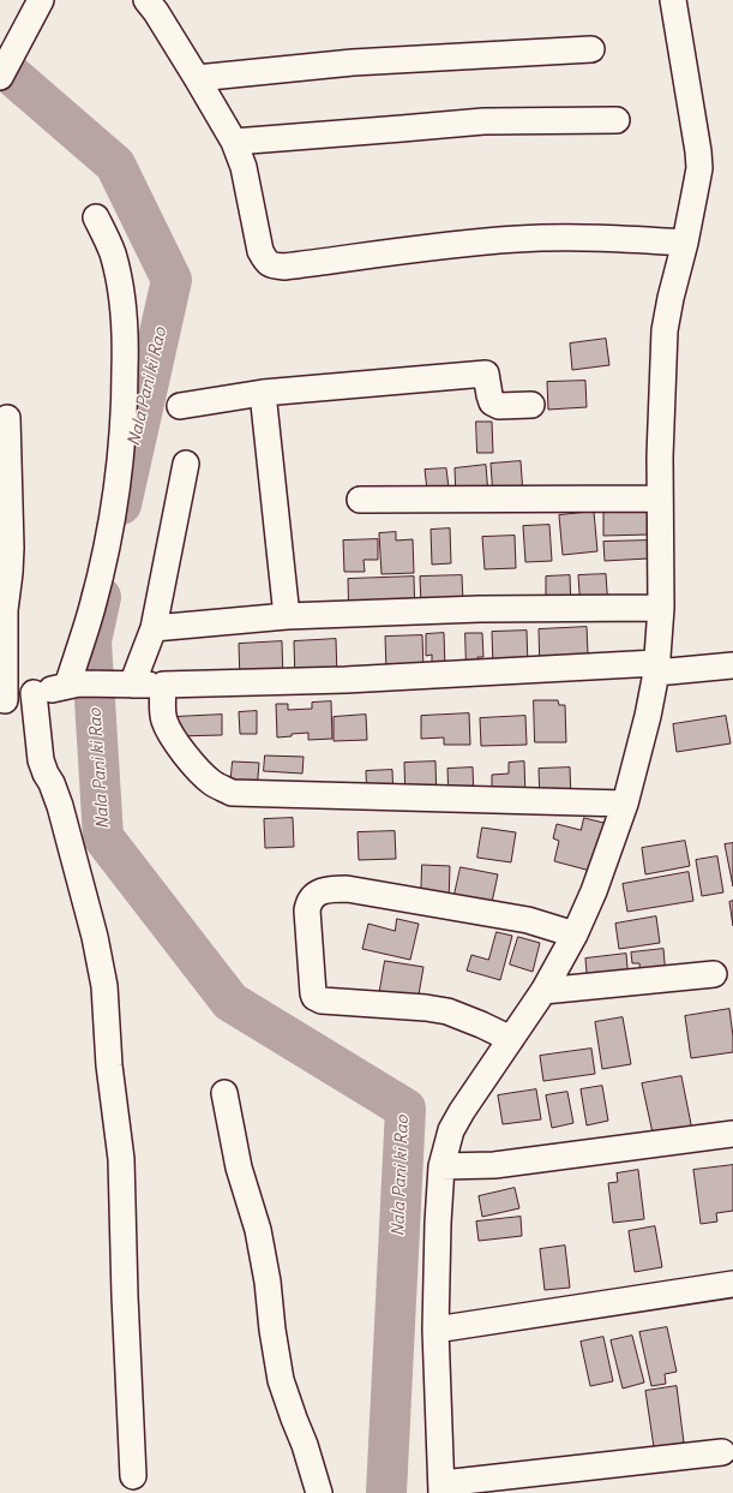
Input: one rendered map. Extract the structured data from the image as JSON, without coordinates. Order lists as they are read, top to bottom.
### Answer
{
  "water": ["Nala Pani ki Rao"]
}
